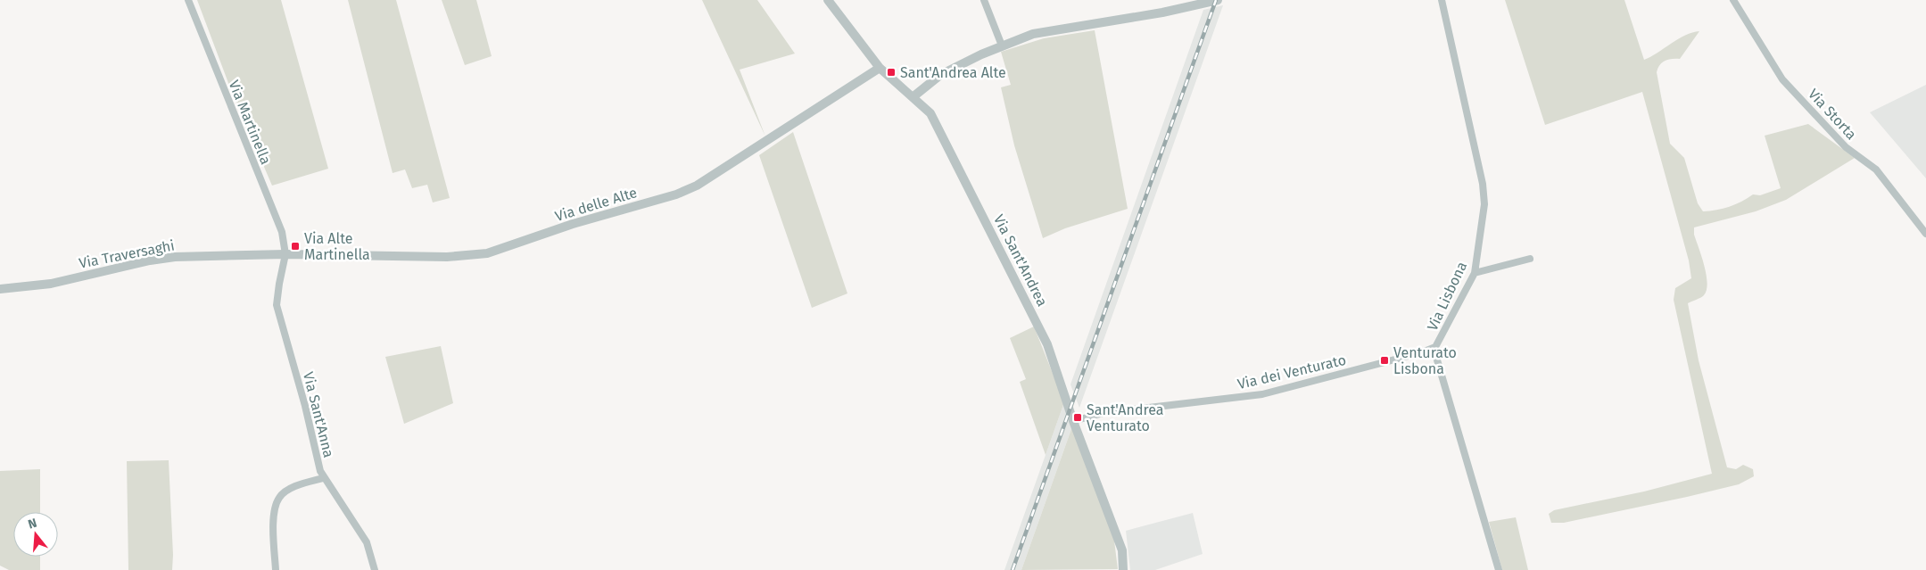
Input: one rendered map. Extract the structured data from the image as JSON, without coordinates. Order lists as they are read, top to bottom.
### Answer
{
  "streets": {
    "street": [
      "Via Storta",
      "Via Martinella",
      "Via delle Alte",
      "Via Traversaghi",
      "Via Sant'Andrea",
      "Via Lisbona",
      "Via dei Venturato",
      "Via Sant'Anna"
    ]
  },
  "crossings": [
    ["Via Martinella", "Via delle Alte"],
    ["Via Martinella", "Via Traversaghi"],
    ["Via Martinella", "Via Sant'Anna"],
    ["Via delle Alte", "Via Traversaghi"],
    ["Via delle Alte", "Via Sant'Andrea"],
    ["Via delle Alte", "Via Sant'Anna"],
    ["Via Traversaghi", "Via Sant'Anna"],
    ["Via Sant'Andrea", "Via dei Venturato"],
    ["Via Lisbona", "Via dei Venturato"]
  ],
  "places": {
    "transit": [
      "Sant'Andrea Alte",
      "Via Alte Martinella",
      "Venturato Lisbona",
      "Sant'Andrea Venturato"
    ]
  },
  "north": "top"
}
